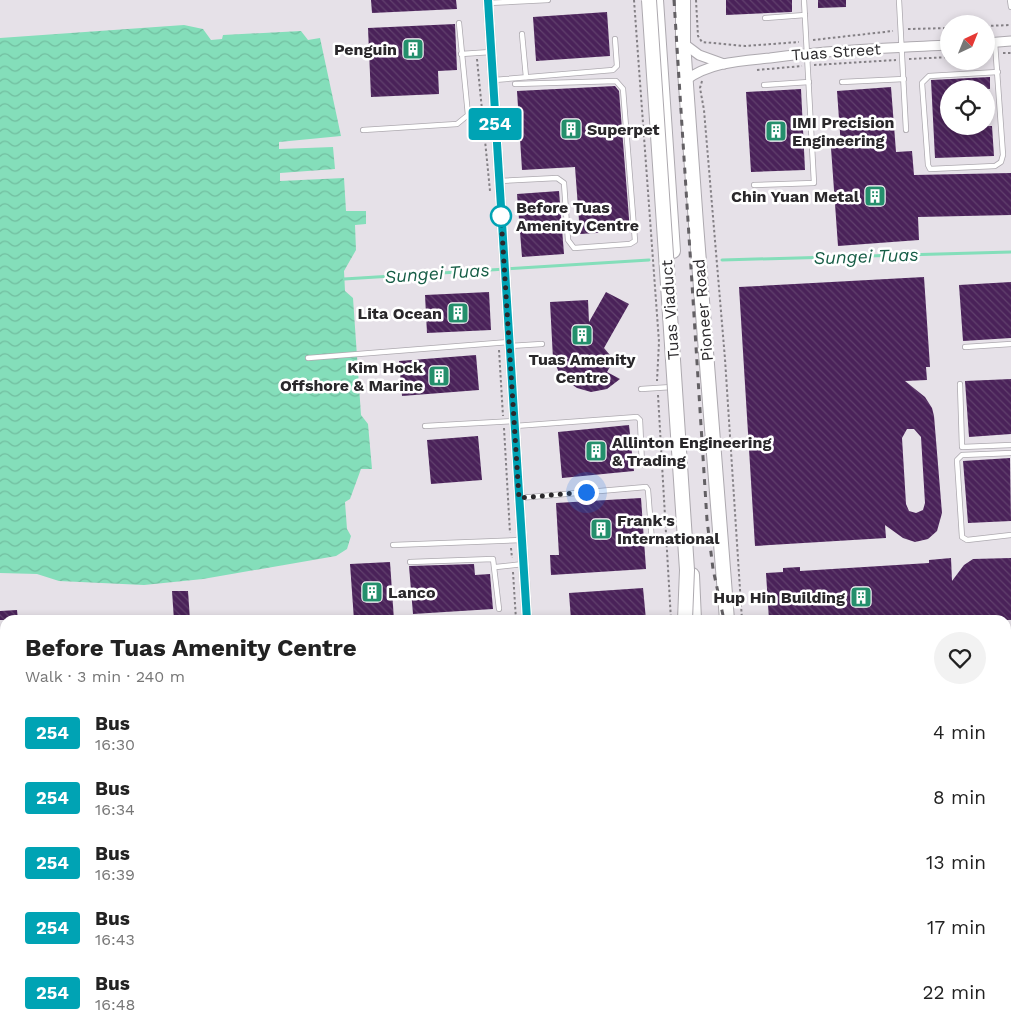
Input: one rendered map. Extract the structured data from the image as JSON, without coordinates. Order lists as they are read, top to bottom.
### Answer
{
  "streets": {
    "main road": ["Tuas Viaduct", "Pioneer Road"],
    "street": ["Tuas Street"]
  },
  "crossings": [
    ["Tuas Street", "Pioneer Road"]
  ],
  "water": ["Sungei Tuas"],
  "places": {
    "building": [
      "Penguin",
      "Superpet",
      "IMI Precision Engineering",
      "Chin Yuan Metal",
      "Lita Ocean",
      "Tuas Amenity Centre",
      "Kim Hock Offshore & Marine",
      "Allinton Engineering & Trading",
      "Frank's International",
      "Lanco",
      "Hup Hin Building"
    ],
    "other": ["Before Tuas Amenity Centre"]
  },
  "lines": ["bus line 254"],
  "north": "top right",
  "page": {
    "on_map": "254",
    "heading": ["Before Tuas Amenity Centre", "Walk · 3 min · 240 m"],
    "list": [
      {
        "mark": "254",
        "name": "Bus",
        "note": "16:30",
        "value": "4 min"
      },
      {
        "mark": "254",
        "name": "Bus",
        "note": "16:34",
        "value": "8 min"
      },
      {
        "mark": "254",
        "name": "Bus",
        "note": "16:39",
        "value": "13 min"
      },
      {
        "mark": "254",
        "name": "Bus",
        "note": "16:43",
        "value": "17 min"
      },
      {
        "mark": "254",
        "name": "Bus",
        "note": "16:48",
        "value": "22 min"
      }
    ]
  }
}
